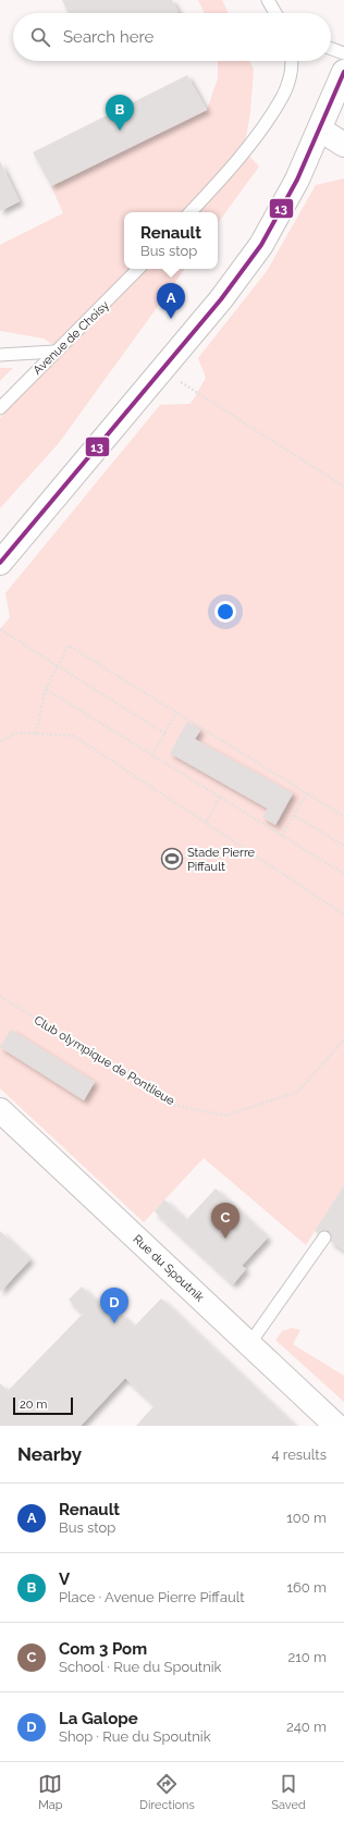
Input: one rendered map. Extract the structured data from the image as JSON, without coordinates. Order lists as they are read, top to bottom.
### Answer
{
  "streets": {
    "street": ["Rue du Spoutnik"],
    "lane": ["Avenue de Choisy"],
    "path": ["Club olympique de Pontlieue"]
  },
  "places": {
    "sports": ["Stade Pierre Piffault"]
  },
  "lines": ["transit line 13"],
  "scale_bar": "20 m",
  "page": {
    "search": "Search here",
    "pins": [
      "B",
      "A",
      "C",
      "D"
    ],
    "popup": ["Renault", "Bus stop"],
    "scale": "20 m",
    "heading": ["Nearby", "4 results"],
    "list": [
      {
        "mark": "A",
        "name": "Renault",
        "note": "Bus stop",
        "value": "100 m"
      },
      {
        "mark": "B",
        "name": "V",
        "note": "Place · Avenue Pierre Piffault",
        "value": "160 m"
      },
      {
        "mark": "C",
        "name": "Com 3 Pom",
        "note": "School · Rue du Spoutnik",
        "value": "210 m"
      },
      {
        "mark": "D",
        "name": "La Galope",
        "note": "Shop · Rue du Spoutnik",
        "value": "240 m"
      }
    ],
    "nav": ["Map", "Directions", "Saved"]
  }
}
